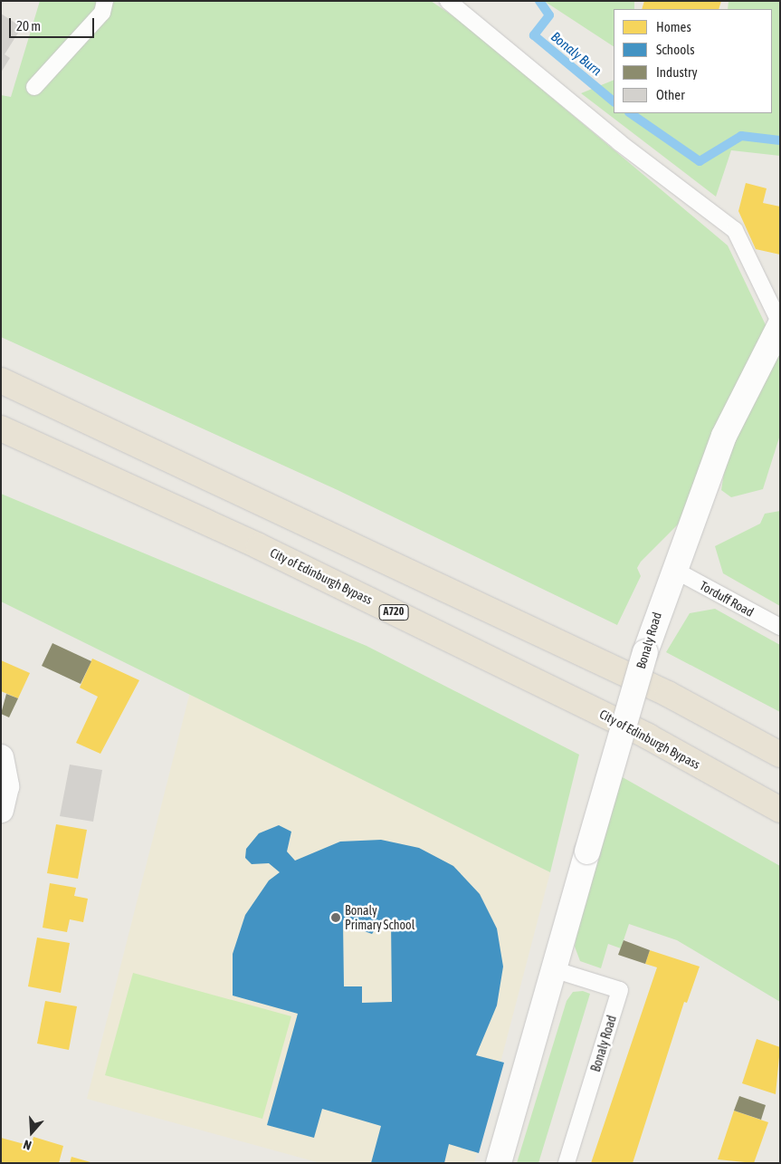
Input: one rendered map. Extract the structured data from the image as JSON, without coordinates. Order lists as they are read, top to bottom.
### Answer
{
  "streets": {
    "highway": ["City of Edinburgh Bypass", "A720"],
    "street": ["Bonaly Road"],
    "lane": ["Torduff Road"]
  },
  "crossings": [
    ["Torduff Road", "Bonaly Road"]
  ],
  "water": ["Bonaly Burn"],
  "places": ["Bonaly Primary School"],
  "legend": [
    "Homes",
    "Schools",
    "Industry",
    "Other"
  ],
  "scale_bar": "20 m",
  "north": "bottom"
}
